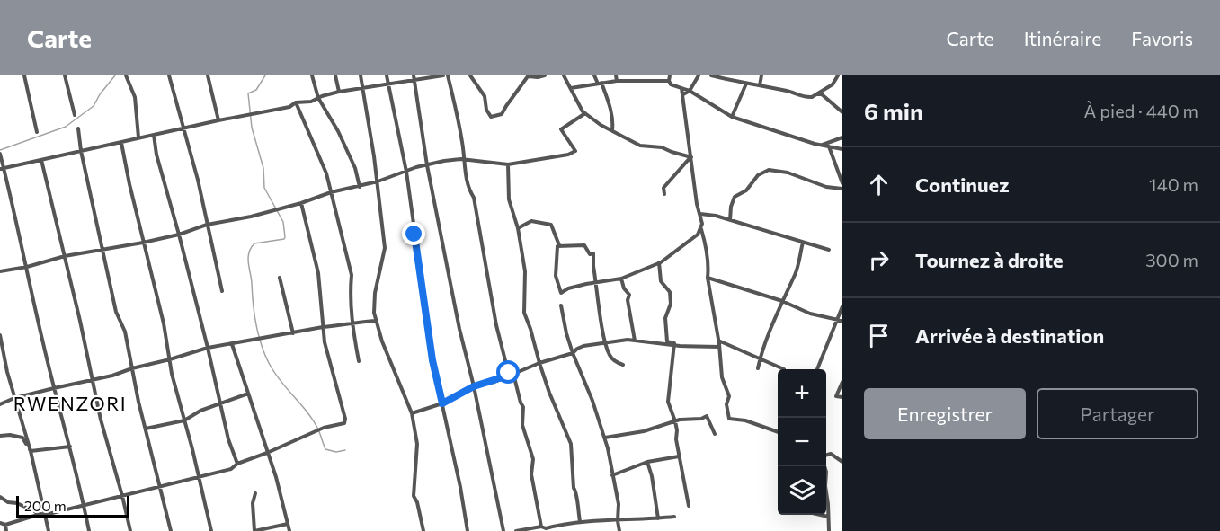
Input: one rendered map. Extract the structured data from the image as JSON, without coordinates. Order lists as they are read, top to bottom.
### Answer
{
  "districts": ["RWENZORI"],
  "scale_bar": "200 m",
  "page": {
    "header": "Carte",
    "nav": ["Carte", "Itinéraire", "Favoris"],
    "heading": ["6 min", "À pied · 440 m"],
    "list": [
      ["Continuez", "140 m"],
      ["Tournez à droite", "300 m"],
      "Arrivée à destination"
    ],
    "map_buttons": ["+", "−"],
    "buttons": ["Enregistrer", "Partager"],
    "scale": "200 m"
  }
}
